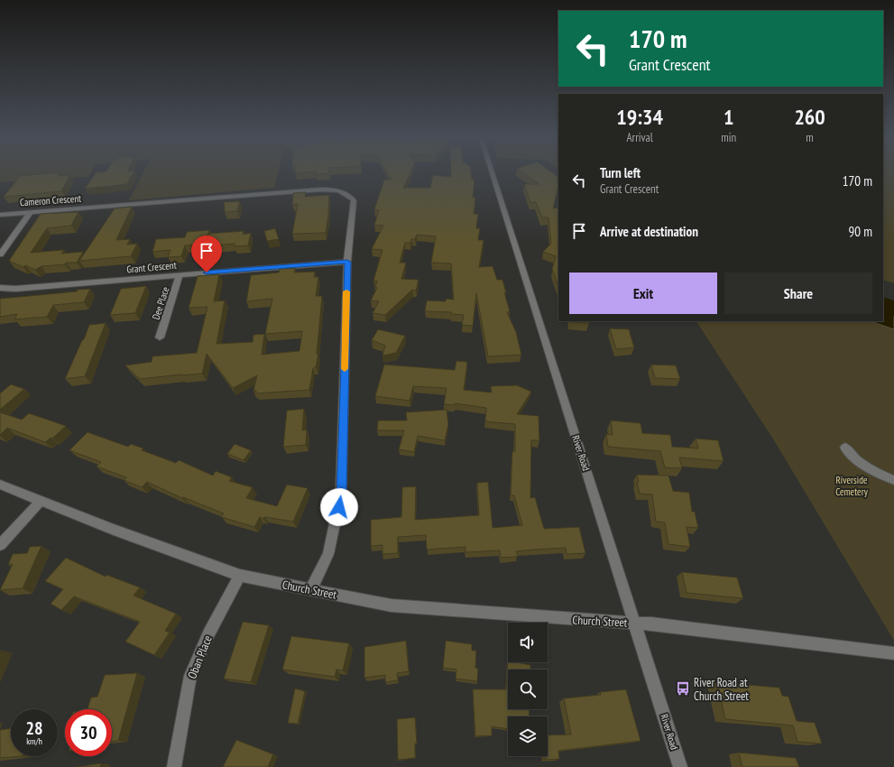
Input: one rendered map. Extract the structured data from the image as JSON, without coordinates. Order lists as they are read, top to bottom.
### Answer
{
  "streets": {
    "street": [
      "Cameron Crescent",
      "Grant Crescent",
      "Dee Place",
      "River Road",
      "Church Street",
      "Oban Place"
    ]
  },
  "crossings": [
    ["Cameron Crescent", "Grant Crescent"],
    ["Cameron Crescent", "Church Street"],
    ["Grant Crescent", "Dee Place"],
    ["River Road", "Church Street"],
    ["Church Street", "Oban Place"]
  ],
  "parks": ["Riverside Cemetery"],
  "places": {
    "bus stop": ["River Road at Church Street"]
  },
  "page": {
    "turn": ["170 m", "Grant Crescent"],
    "eta": [
      "19:34",
      "Arrival",
      "1",
      "min",
      "260",
      "m"
    ],
    "list": [
      {
        "name": "Turn left",
        "note": "Grant Crescent",
        "value": "170 m"
      },
      {
        "name": "Arrive at destination",
        "value": "90 m"
      }
    ],
    "buttons": ["Exit", "Share"],
    "speed": "28 km/h",
    "limit": "30"
  }
}
